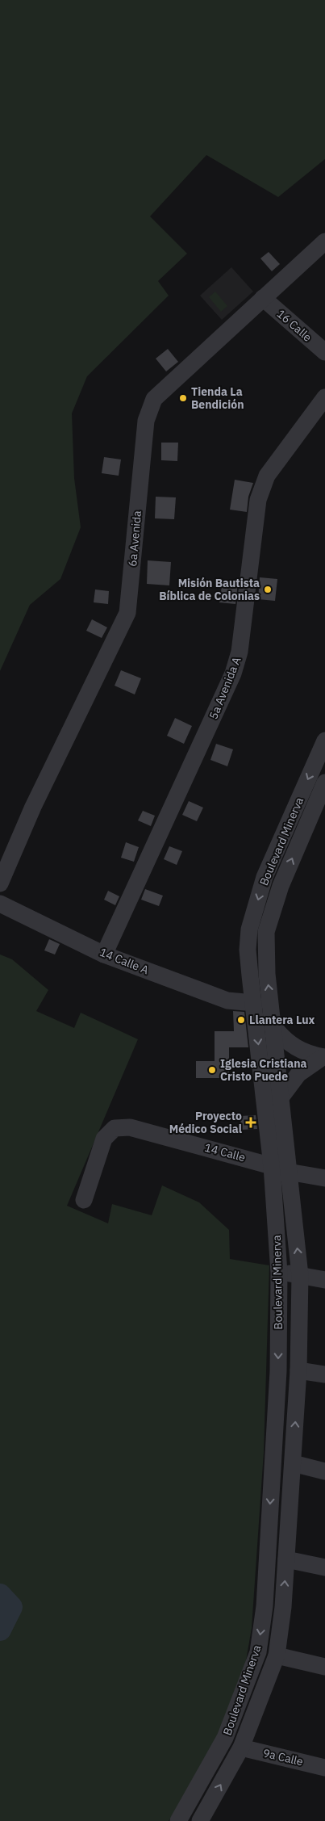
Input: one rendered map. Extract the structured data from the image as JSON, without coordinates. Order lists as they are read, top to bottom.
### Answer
{
  "streets": {
    "street": [
      "16 Calle",
      "6a Avenida",
      "5a Avenida A",
      "Boulevard Minerva",
      "14 Calle A",
      "14 Calle",
      "9a Calle"
    ]
  },
  "crossings": [
    ["16 Calle", "6a Avenida"],
    ["5a Avenida A", "14 Calle A"],
    ["Boulevard Minerva", "14 Calle A"],
    ["Boulevard Minerva", "14 Calle"],
    ["Boulevard Minerva", "9a Calle"]
  ],
  "places": {
    "other": [
      "Tienda La Bendición",
      "Misión Bautista Bíblica de Colonias",
      "Llantera Lux",
      "Iglesia Cristiana Cristo Puede"
    ],
    "health": ["Proyecto Médico Social"]
  }
}
